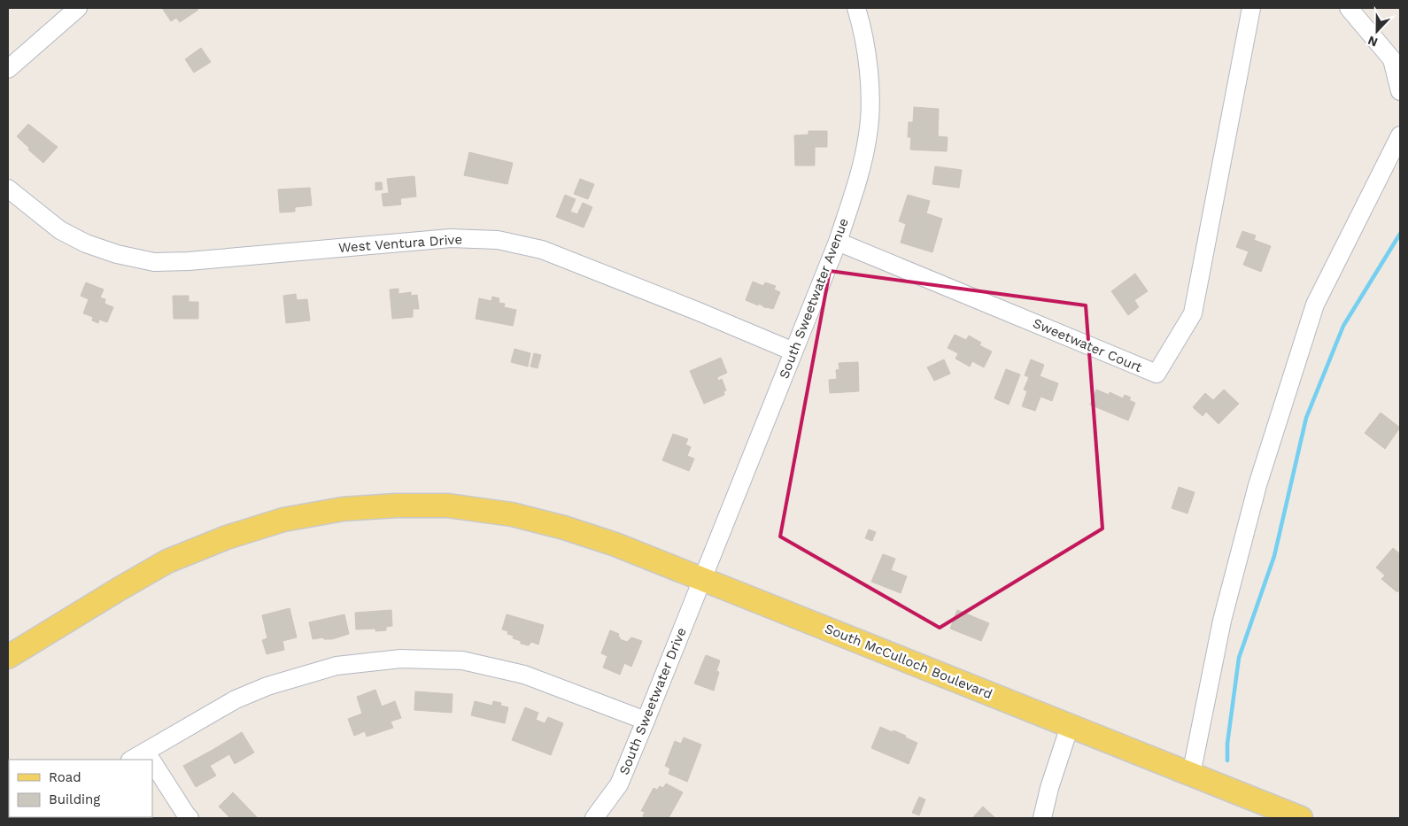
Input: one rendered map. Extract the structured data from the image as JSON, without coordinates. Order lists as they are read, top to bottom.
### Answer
{
  "streets": {
    "main road": ["South McCulloch Boulevard"],
    "street": [
      "West Ventura Drive",
      "South Sweetwater Avenue",
      "Sweetwater Court",
      "South Sweetwater Drive"
    ]
  },
  "crossings": [
    ["West Ventura Drive", "South Sweetwater Avenue"],
    ["South Sweetwater Avenue", "Sweetwater Court"],
    ["South Sweetwater Avenue", "South McCulloch Boulevard"],
    ["South Sweetwater Avenue", "South Sweetwater Drive"],
    ["South McCulloch Boulevard", "South Sweetwater Drive"]
  ],
  "legend": ["Road", "Building"],
  "north": "bottom"
}
